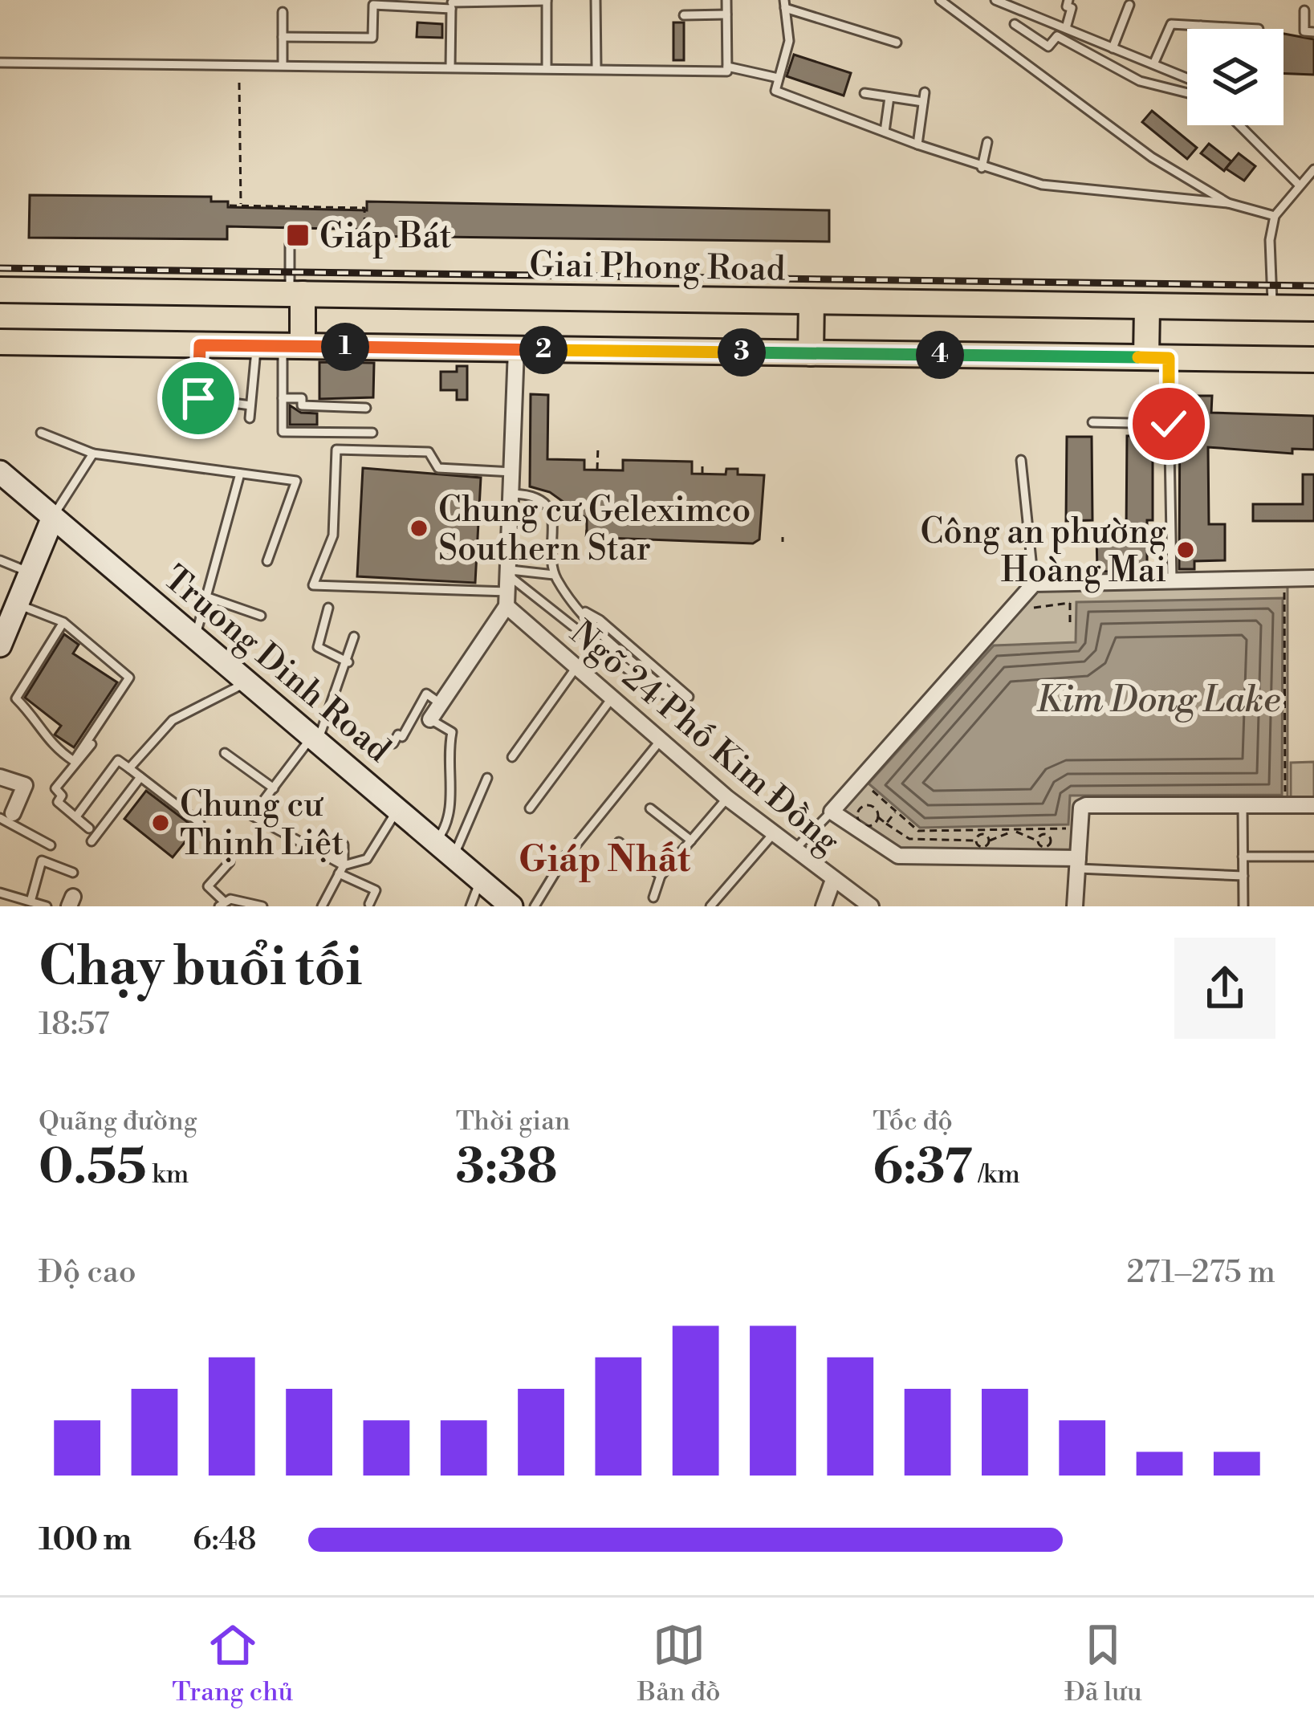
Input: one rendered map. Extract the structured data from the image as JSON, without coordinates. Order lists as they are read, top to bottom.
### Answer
{
  "streets": {
    "main road": ["Giai Phong Road", "Truong Dinh Road"],
    "street": ["Ngõ 24 Phố Kim Đồng"]
  },
  "districts": ["Giáp Nhất"],
  "water": ["Kim Dong Lake"],
  "places": {
    "transit": ["Giáp Bát"],
    "other": ["Chung cư Geleximco Southern Star", "Công an phường Hoàng Mai", "Chung cư Thịnh Liệt"]
  },
  "page": {
    "pins": [
      "1",
      "2",
      "3",
      "4"
    ],
    "heading": ["Chạy buổi tối", "18:57"],
    "stats": [
      ["Quãng đường", "0.55 km"],
      ["Thời gian", "3:38"],
      ["Tốc độ", "6:37 /km"]
    ],
    "chart": ["Độ cao", "271–275 m"],
    "list": [
      {
        "name": "100 m",
        "note": "6:48"
      }
    ],
    "tabs": ["Trang chủ", "Bản đồ", "Đã lưu"]
  }
}
